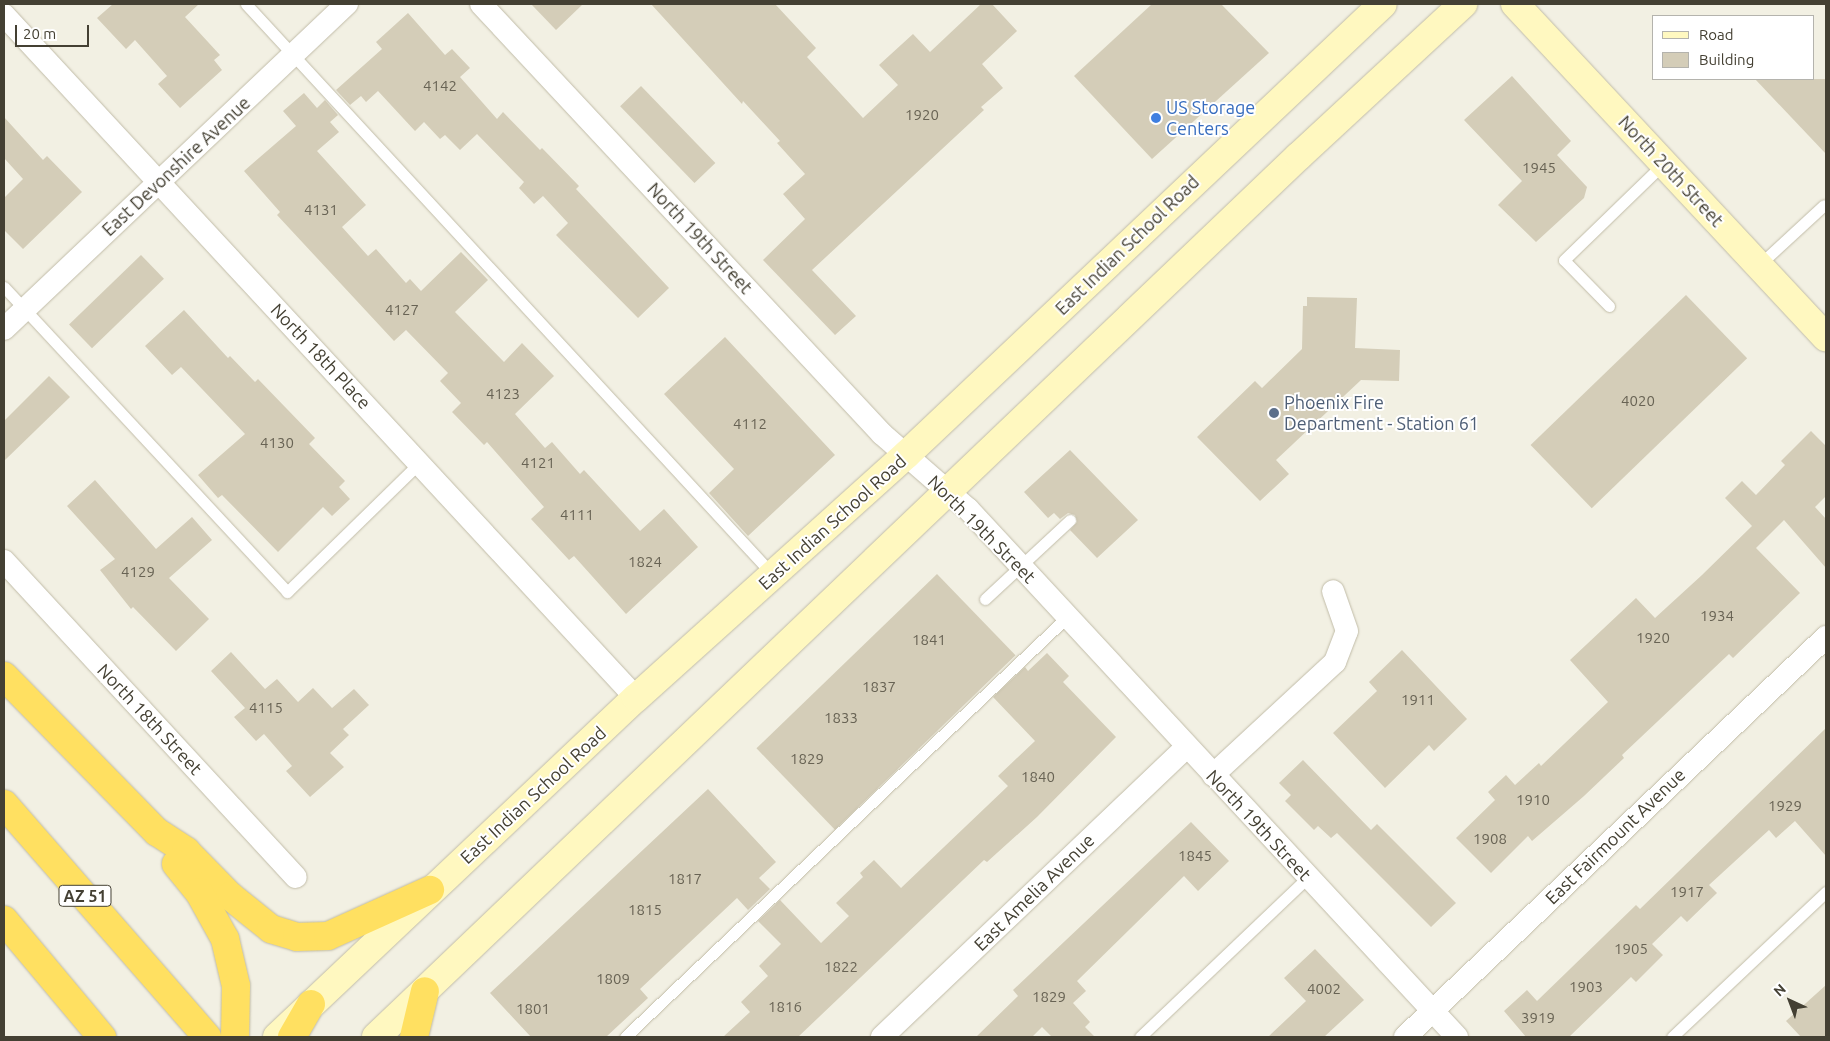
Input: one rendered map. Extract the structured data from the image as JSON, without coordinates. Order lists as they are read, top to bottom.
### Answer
{
  "streets": {
    "highway": ["AZ 51"],
    "main road": ["North 20th Street", "East Indian School Road"],
    "street": [
      "East Devonshire Avenue",
      "North 19th Street",
      "North 18th Place",
      "North 18th Street",
      "East Fairmount Avenue",
      "East Amelia Avenue"
    ]
  },
  "crossings": [
    ["East Devonshire Avenue", "North 18th Place"],
    ["North 19th Street", "East Indian School Road"],
    ["North 19th Street", "East Fairmount Avenue"],
    ["North 19th Street", "East Amelia Avenue"],
    ["East Indian School Road", "North 18th Place"]
  ],
  "places": ["US Storage Centers", "Phoenix Fire Department - Station 61"],
  "house_numbers": [
    "4142",
    "1920",
    "1945",
    "4131",
    "4127",
    "4123",
    "4020",
    "4112",
    "4130",
    "4121",
    "4111",
    "1824",
    "4129",
    "1934",
    "1920",
    "1841",
    "1837",
    "1911",
    "4115",
    "1833",
    "1829",
    "1840",
    "1910",
    "1929",
    "1908",
    "1845",
    "1817",
    "1917",
    "1815",
    "1905",
    "1822",
    "1809",
    "1903",
    "4002",
    "1829",
    "1816",
    "1801",
    "3919"
  ],
  "legend": ["Road", "Building"],
  "scale_bar": "20 m",
  "north": "top left"
}
